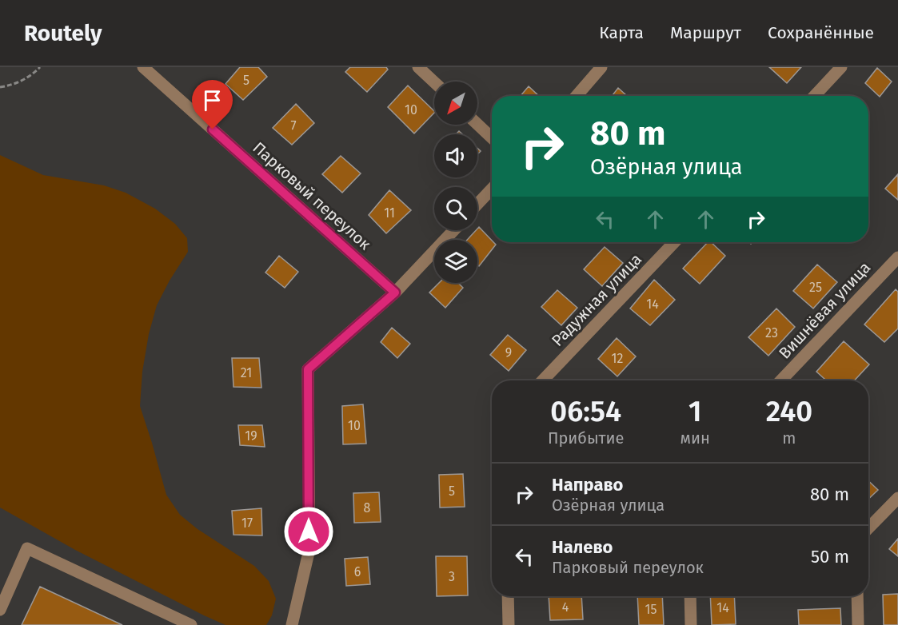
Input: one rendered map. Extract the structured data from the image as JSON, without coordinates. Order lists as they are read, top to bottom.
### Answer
{
  "streets": {
    "street": ["Парковый переулок", "Радужная улица", "Вишнёвая улица"]
  },
  "house_numbers": [
    "5",
    "10",
    "7",
    "11",
    "25",
    "14",
    "23",
    "9",
    "12",
    "21",
    "10",
    "19",
    "5",
    "8",
    "17",
    "6",
    "3",
    "4",
    "14",
    "15"
  ],
  "north": "bottom left",
  "page": {
    "header": "Routely",
    "nav": ["Карта", "Маршрут", "Сохранённые"],
    "turn": ["80 m", "Озёрная улица"],
    "eta": [
      "06:54",
      "Прибытие",
      "1",
      "мин",
      "240",
      "m"
    ],
    "list": [
      {
        "name": "Направо",
        "note": "Озёрная улица",
        "value": "80 m"
      },
      {
        "name": "Налево",
        "note": "Парковый переулок",
        "value": "50 m"
      }
    ]
  }
}
